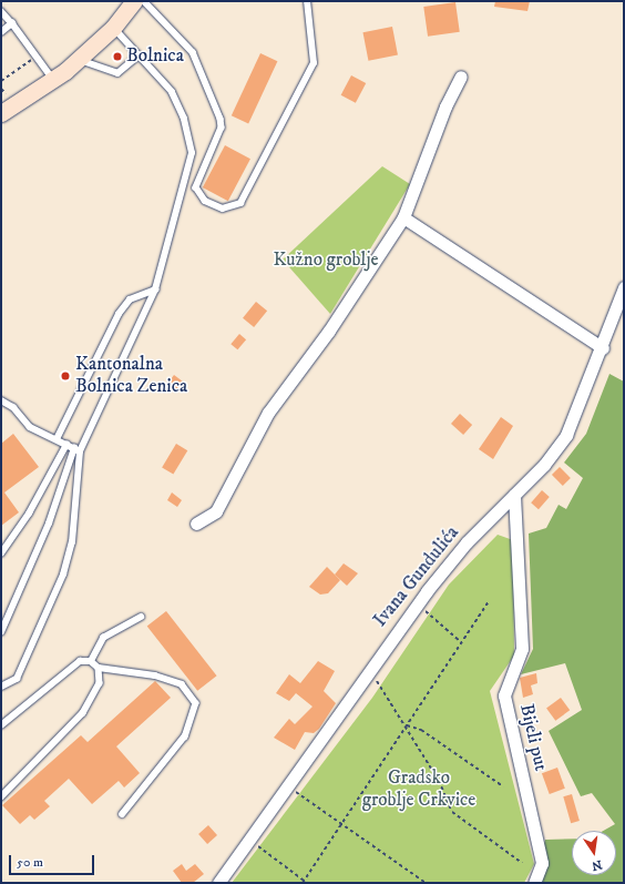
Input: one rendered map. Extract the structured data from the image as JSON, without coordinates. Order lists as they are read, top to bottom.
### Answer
{
  "streets": {
    "street": ["Ivana Gundulića", "Bijeli put"]
  },
  "crossings": [
    ["Ivana Gundulića", "Bijeli put"]
  ],
  "parks": ["Kužno groblje", "Gradsko groblje Crkvice"],
  "places": ["Bolnica", "Kantonalna Bolnica Zenica"],
  "scale_bar": "50 m",
  "north": "bottom"
}
